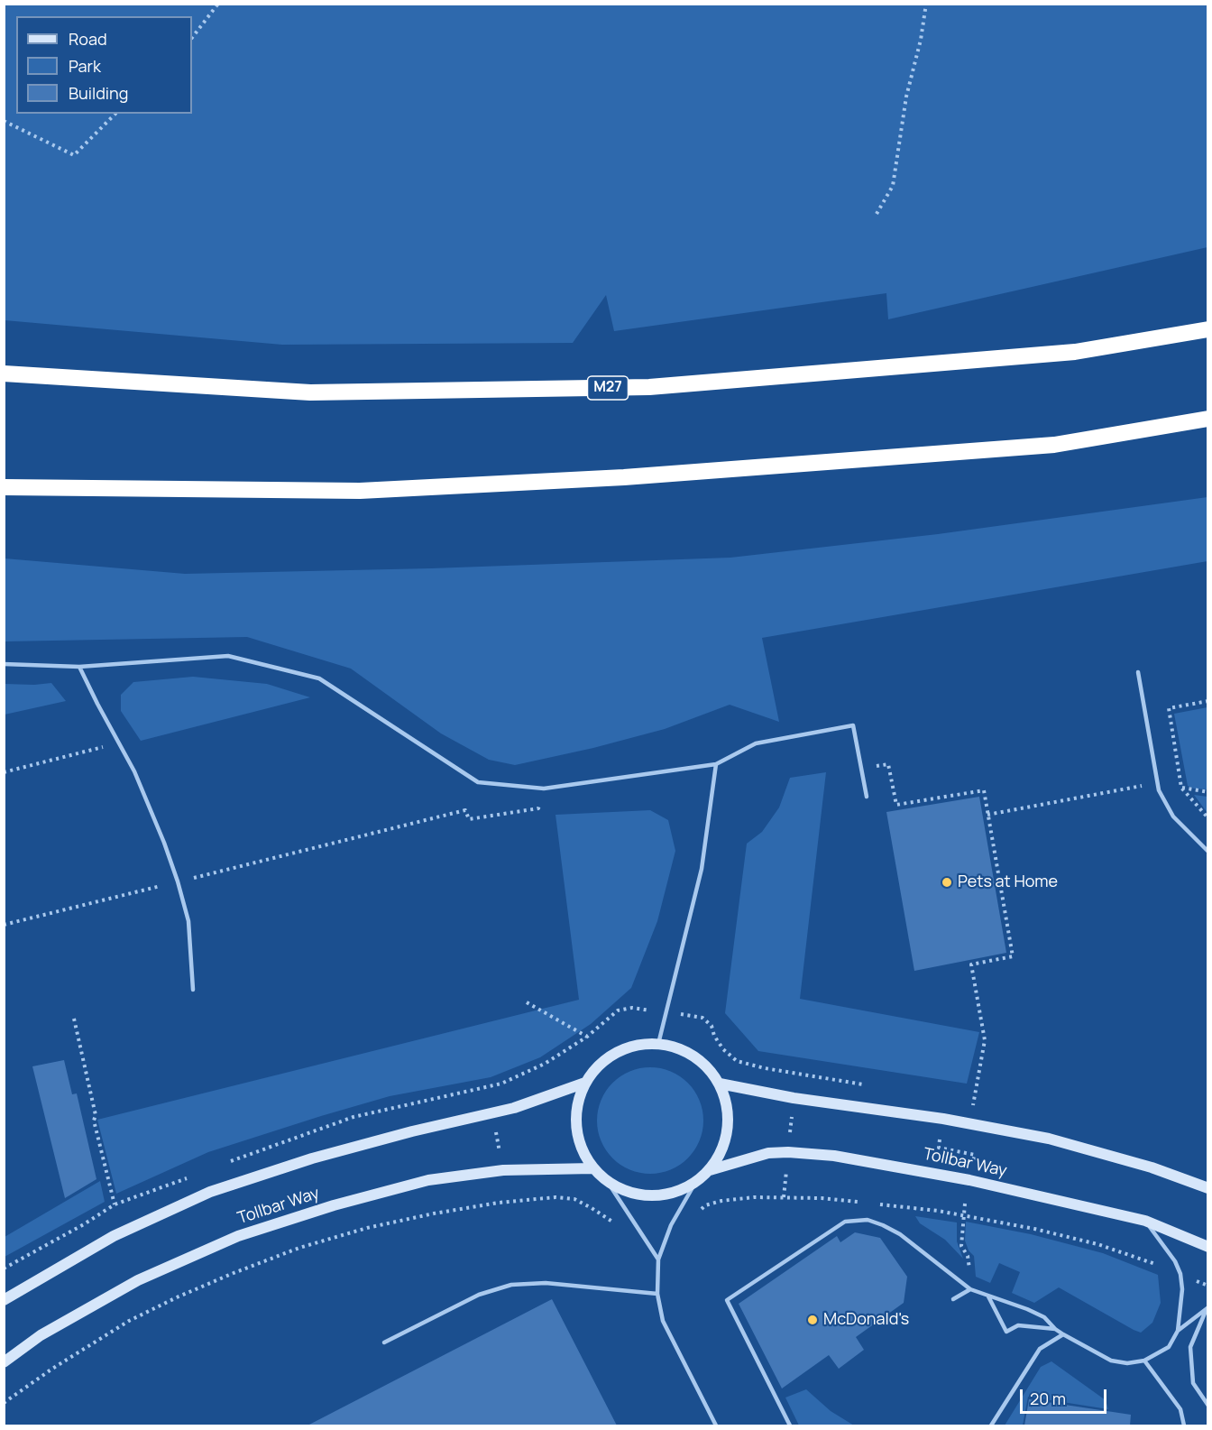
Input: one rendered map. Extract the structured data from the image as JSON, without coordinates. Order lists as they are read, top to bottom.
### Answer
{
  "streets": {
    "highway": ["M27"],
    "main road": ["Tollbar Way"]
  },
  "places": ["Pets at Home", "McDonald's"],
  "legend": ["Road", "Park", "Building"],
  "scale_bar": "20 m"
}
